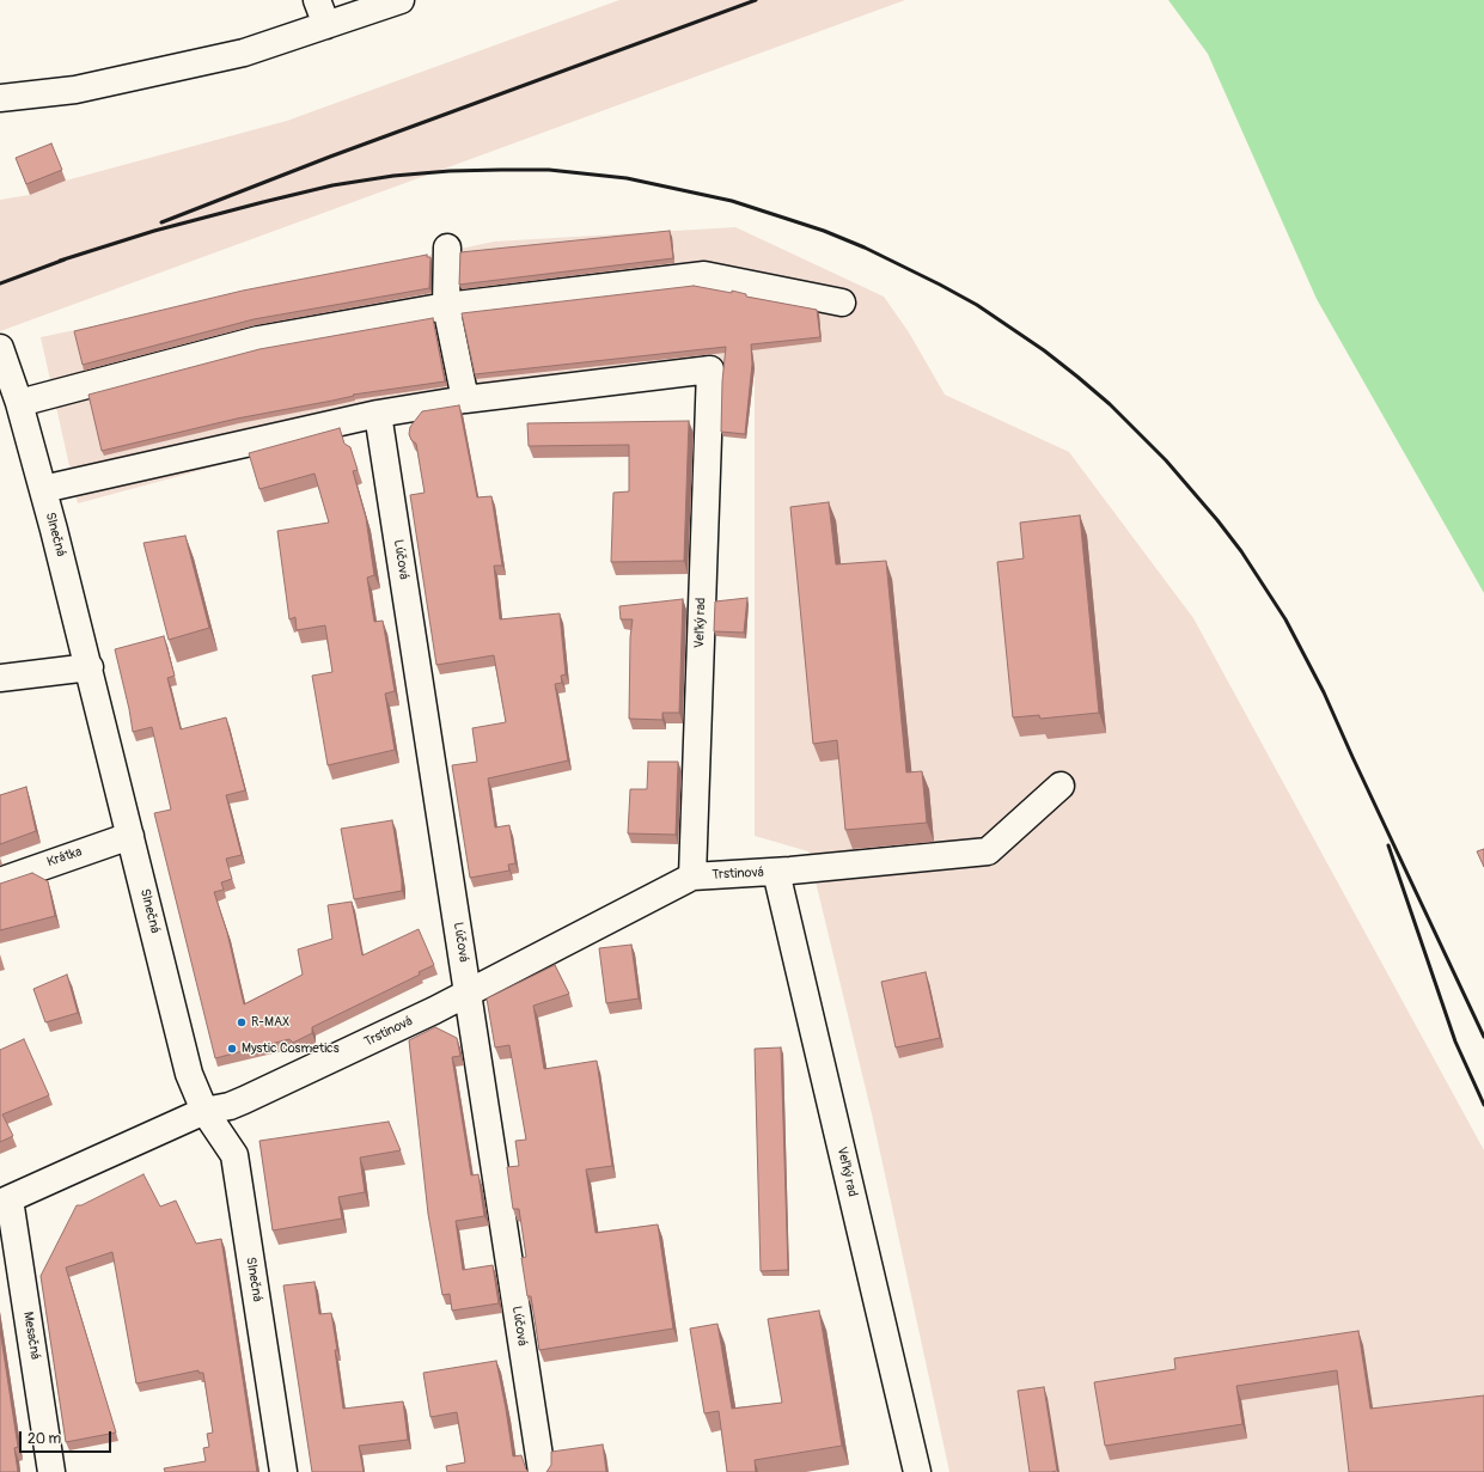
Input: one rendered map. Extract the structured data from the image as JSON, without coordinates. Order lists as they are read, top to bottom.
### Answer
{
  "streets": {
    "street": [
      "Slnečná",
      "Lúčová",
      "Veľký rad",
      "Krátka",
      "Trstinová",
      "Mesačná"
    ]
  },
  "crossings": [
    ["Slnečná", "Krátka"],
    ["Slnečná", "Trstinová"],
    ["Lúčová", "Trstinová"],
    ["Veľký rad", "Trstinová"],
    ["Trstinová", "Mesačná"]
  ],
  "places": ["R-MAX", "Mystic Cosmetics"],
  "scale_bar": "20 m"
}
